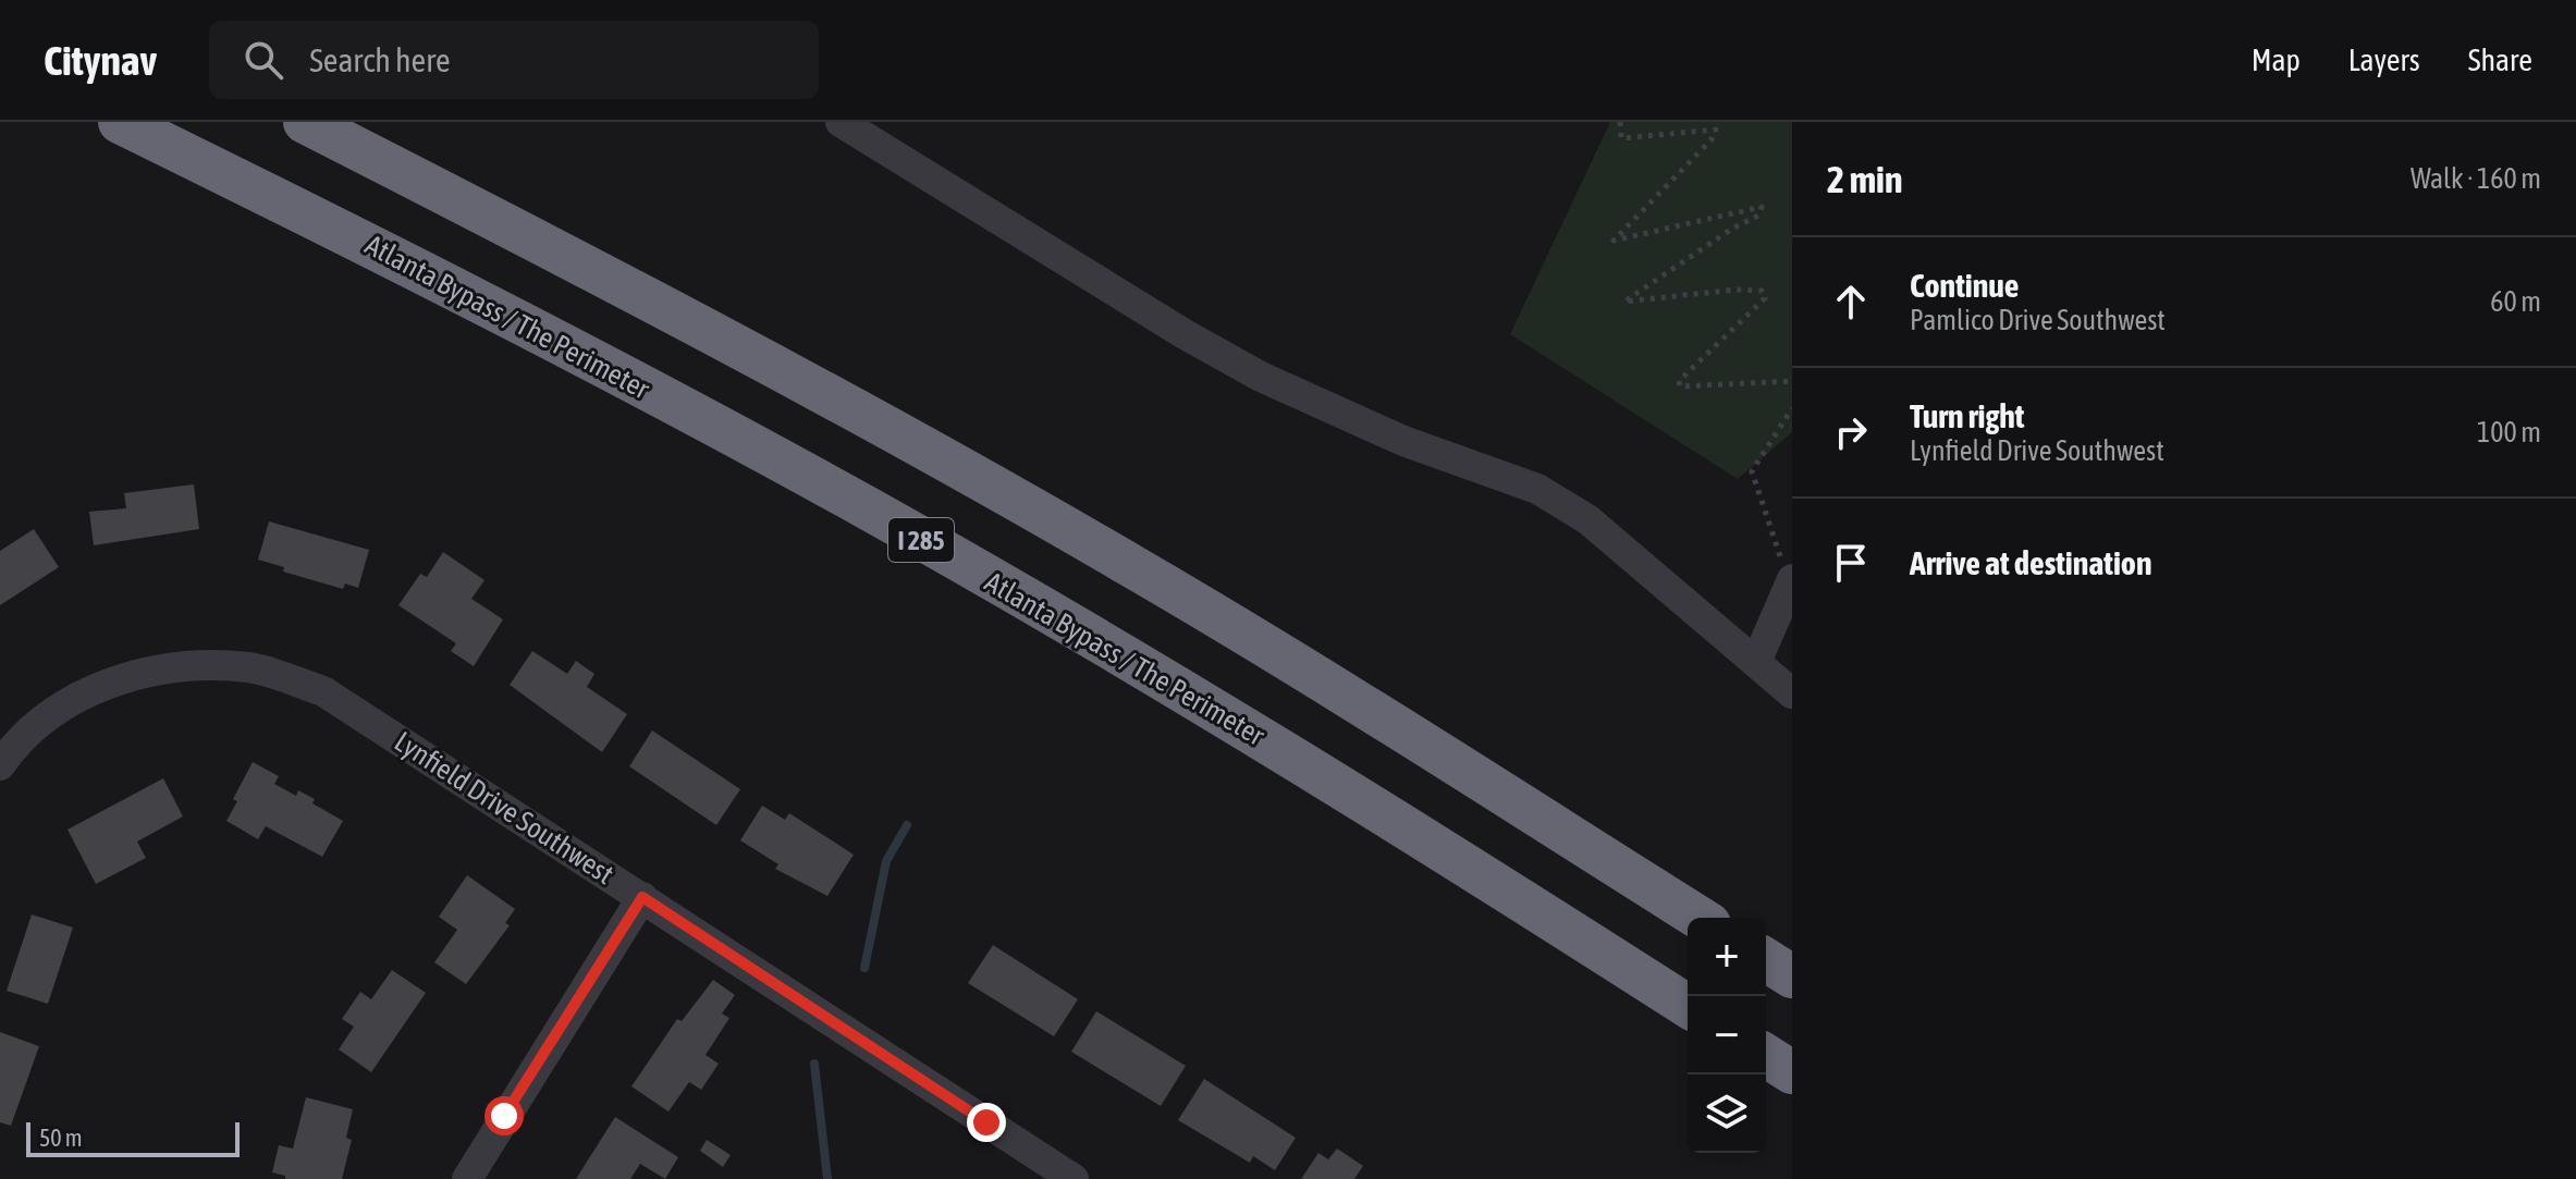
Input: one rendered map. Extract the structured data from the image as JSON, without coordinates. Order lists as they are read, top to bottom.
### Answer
{
  "streets": {
    "highway": ["Atlanta Bypass / The Perimeter", "I 285"],
    "street": ["Lynfield Drive Southwest"]
  },
  "scale_bar": "50 m",
  "page": {
    "header": "Citynav",
    "search": "Search here",
    "nav": ["Map", "Layers", "Share"],
    "heading": ["2 min", "Walk · 160 m"],
    "list": [
      ["Continue", "Pamlico Drive Southwest", "60 m"],
      ["Turn right", "Lynfield Drive Southwest", "100 m"],
      "Arrive at destination"
    ],
    "map_buttons": ["+", "−"],
    "scale": "50 m"
  }
}
